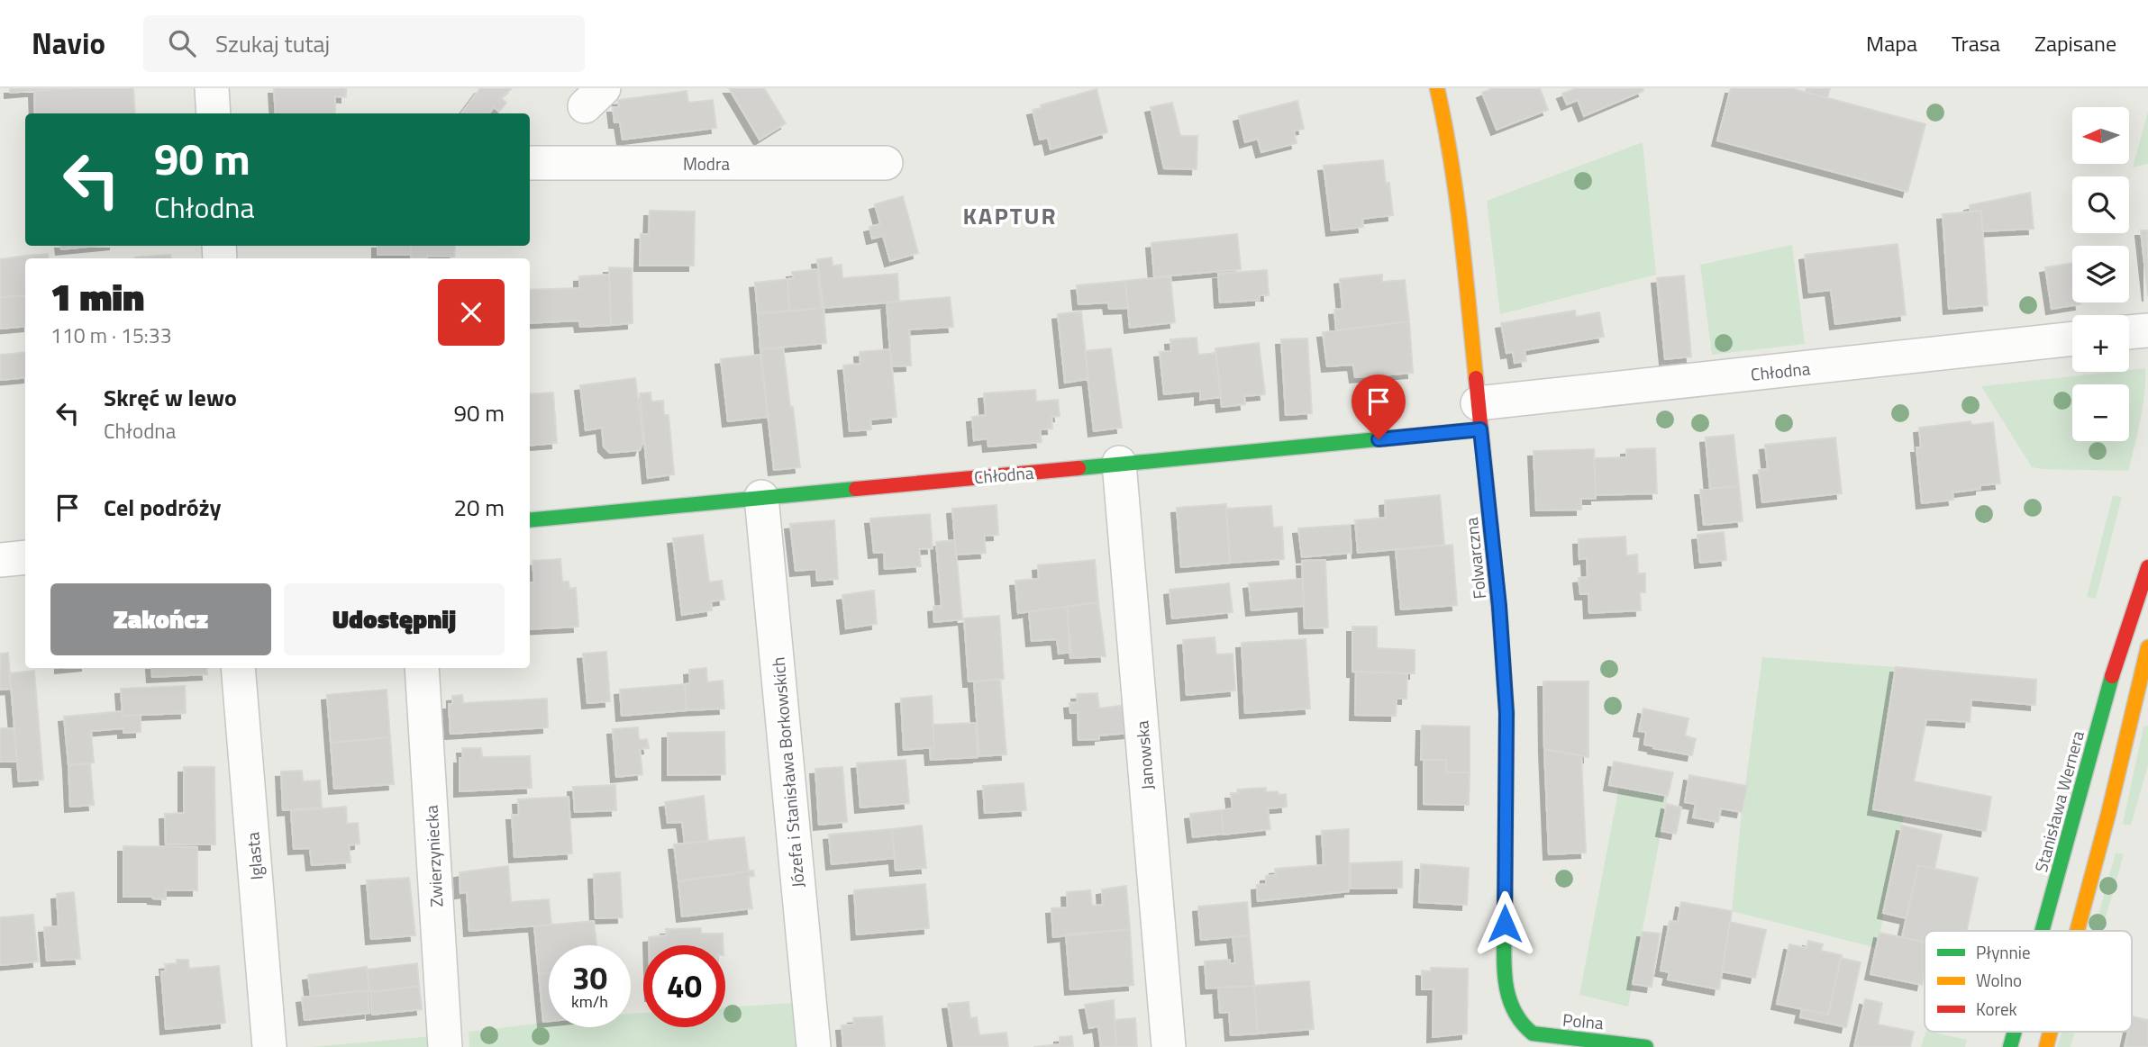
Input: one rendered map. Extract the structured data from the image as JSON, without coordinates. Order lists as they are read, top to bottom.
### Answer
{
  "streets": {
    "street": [
      "Modra",
      "Chłodna",
      "Folwarczna",
      "Janowska",
      "Józefa i Stanisława Borkowskich",
      "Stanisława Wernera",
      "Iglasta",
      "Zwierzyniecka",
      "Polna"
    ]
  },
  "crossings": [
    ["Chłodna", "Folwarczna"],
    ["Chłodna", "Janowska"],
    ["Chłodna", "Józefa i Stanisława Borkowskich"],
    ["Folwarczna", "Polna"]
  ],
  "districts": ["KAPTUR"],
  "legend": ["Płynnie", "Wolno", "Korek"],
  "north": "left",
  "page": {
    "header": "Navio",
    "search": "Szukaj tutaj",
    "nav": ["Mapa", "Trasa", "Zapisane"],
    "map_buttons": ["+", "−"],
    "turn": ["90 m", "Chłodna"],
    "heading": ["1 min", "110 m · 15:33"],
    "list": [
      {
        "name": "Skręć w lewo",
        "note": "Chłodna",
        "value": "90 m"
      },
      {
        "name": "Cel podróży",
        "value": "20 m"
      }
    ],
    "buttons": ["Zakończ", "Udostępnij"],
    "speed": "30 km/h",
    "limit": "40"
  }
}
